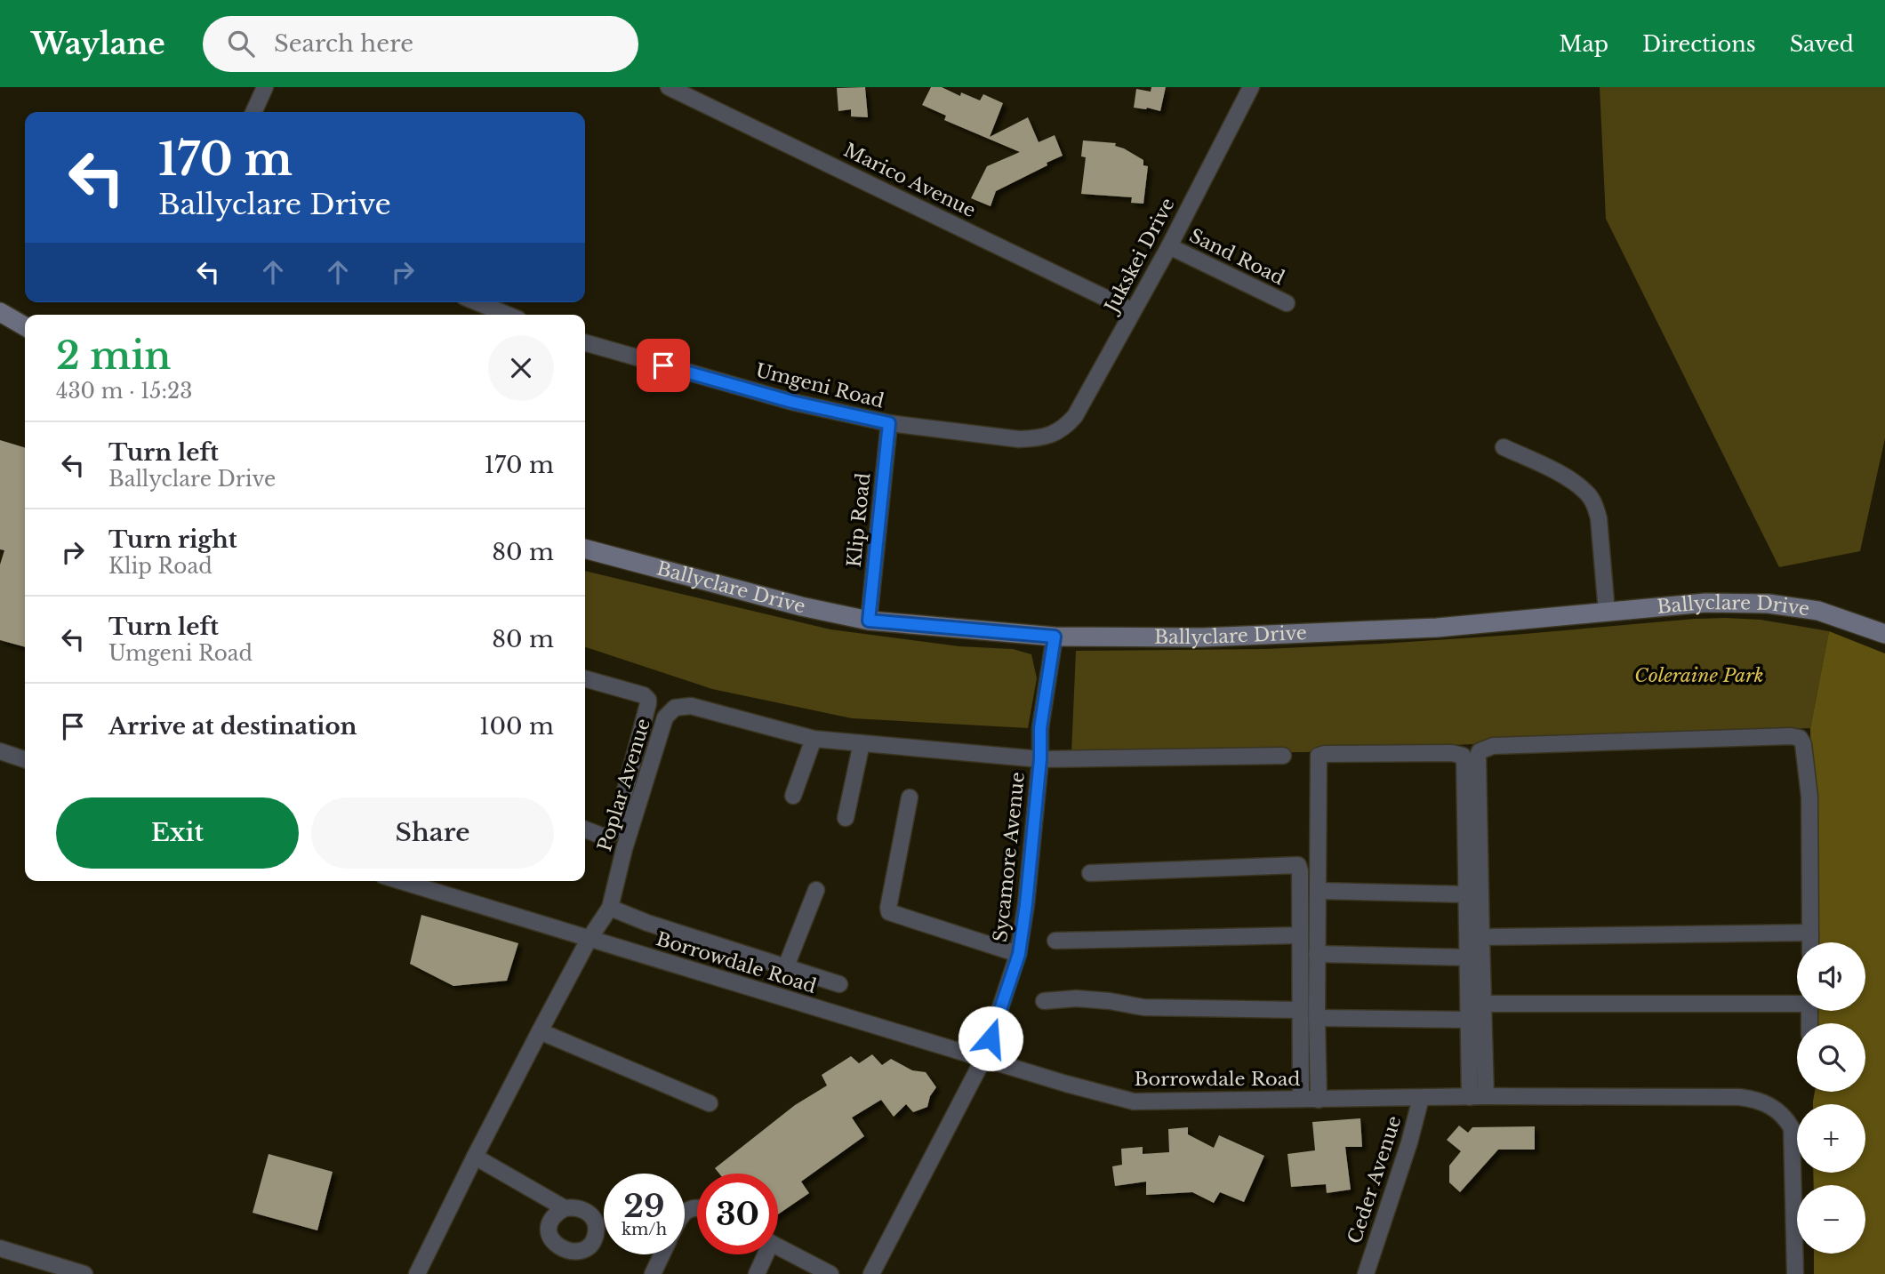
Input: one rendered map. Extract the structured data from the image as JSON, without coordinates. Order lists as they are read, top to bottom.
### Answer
{
  "streets": {
    "street": [
      "Marico Avenue",
      "Jukskei Drive",
      "Sand Road",
      "Umgeni Road",
      "Klip Road",
      "Ballyclare Drive",
      "Poplar Avenue",
      "Sycamore Avenue",
      "Borrowdale Road",
      "Ceder Avenue"
    ]
  },
  "crossings": [
    ["Marico Avenue", "Jukskei Drive"],
    ["Jukskei Drive", "Sand Road"],
    ["Jukskei Drive", "Umgeni Road"],
    ["Umgeni Road", "Klip Road"],
    ["Klip Road", "Ballyclare Drive"],
    ["Ballyclare Drive", "Sycamore Avenue"],
    ["Poplar Avenue", "Sycamore Avenue"],
    ["Poplar Avenue", "Borrowdale Road"],
    ["Sycamore Avenue", "Borrowdale Road"],
    ["Borrowdale Road", "Ceder Avenue"]
  ],
  "parks": ["Coleraine Park"],
  "page": {
    "header": "Waylane",
    "search": "Search here",
    "nav": ["Map", "Directions", "Saved"],
    "turn": ["170 m", "Ballyclare Drive"],
    "heading": ["2 min", "430 m · 15:23"],
    "list": [
      {
        "name": "Turn left",
        "note": "Ballyclare Drive",
        "value": "170 m"
      },
      {
        "name": "Turn right",
        "note": "Klip Road",
        "value": "80 m"
      },
      {
        "name": "Turn left",
        "note": "Umgeni Road",
        "value": "80 m"
      },
      {
        "name": "Arrive at destination",
        "value": "100 m"
      }
    ],
    "buttons": ["Exit", "Share"],
    "map_buttons": ["+", "−"],
    "speed": "29 km/h",
    "limit": "30"
  }
}
